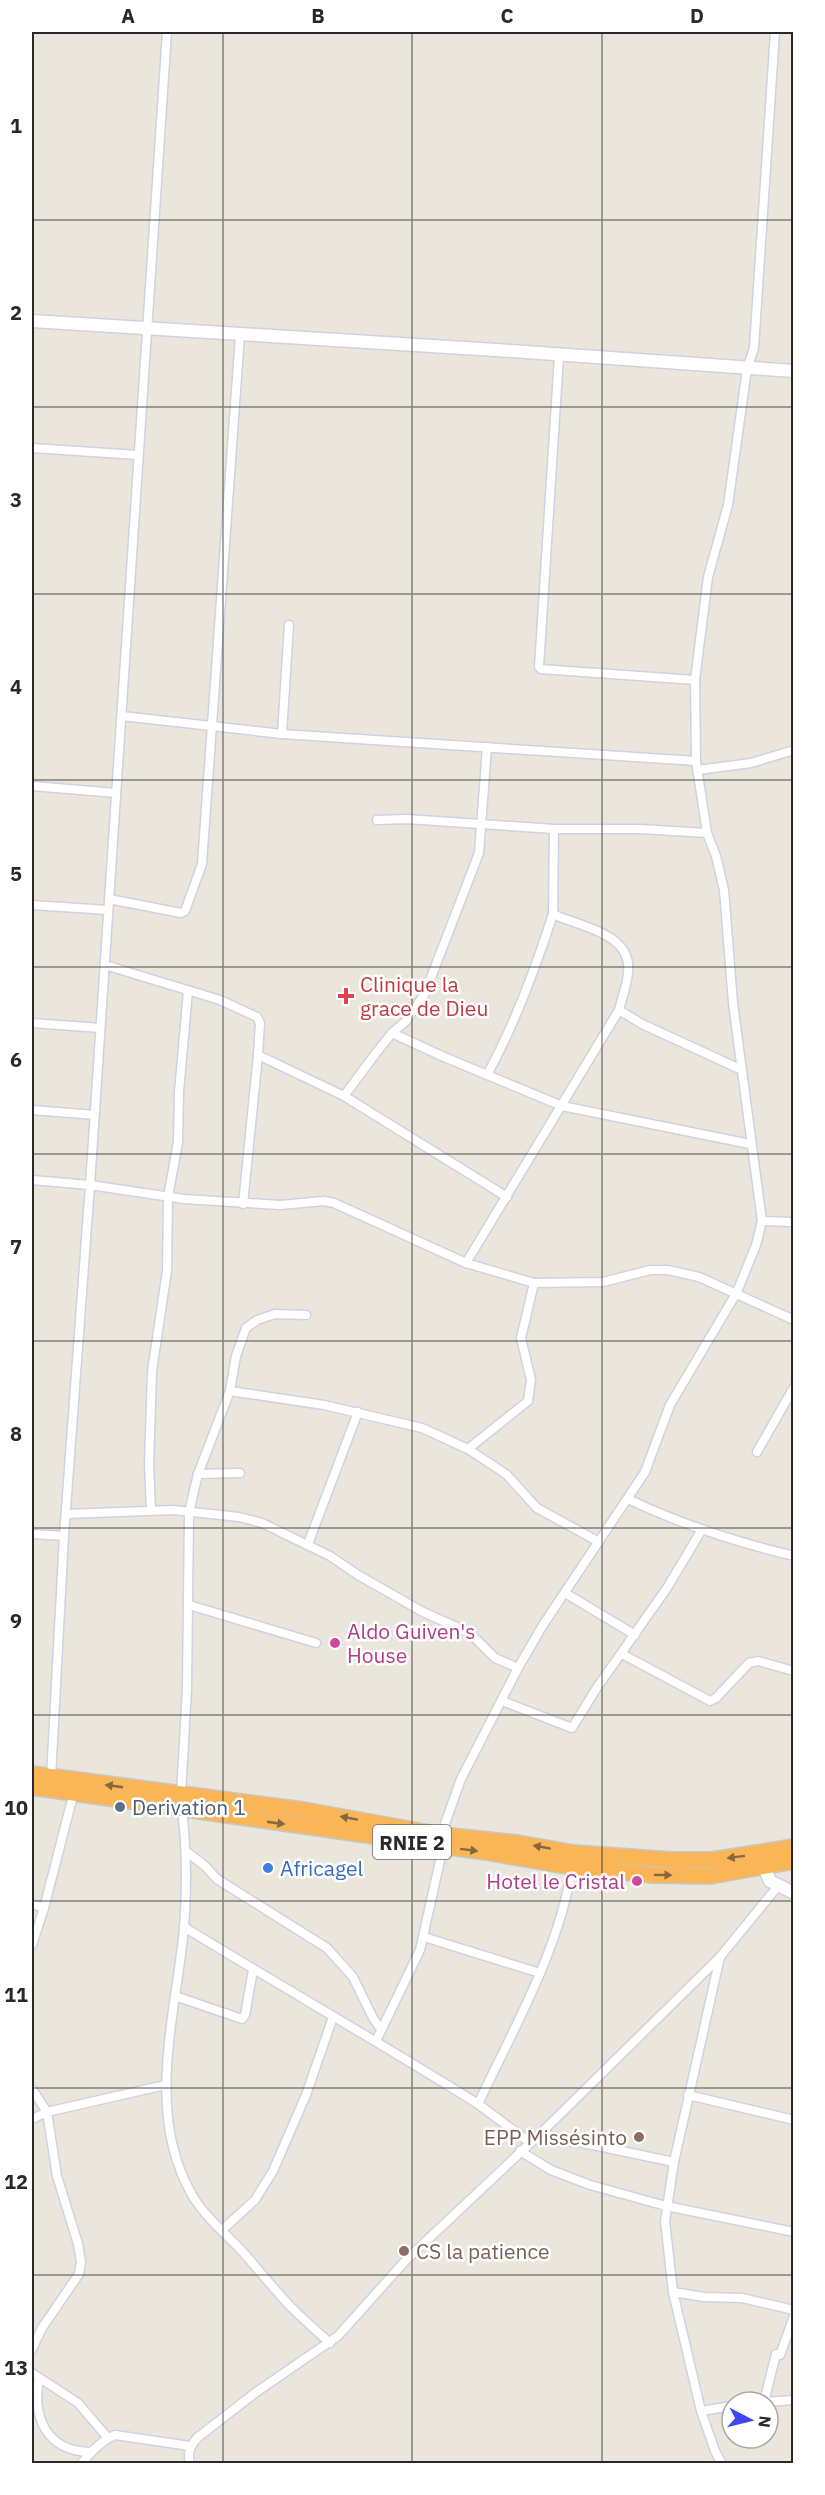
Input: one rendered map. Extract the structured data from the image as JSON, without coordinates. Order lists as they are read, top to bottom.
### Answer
{
  "streets": {
    "highway": ["RNIE 2"]
  },
  "places": {
    "health": ["Clinique la grace de Dieu"],
    "other": [
      "Aldo Guiven's House",
      "Derivation 1",
      "Africagel",
      "Hotel le Cristal",
      "EPP Missésinto",
      "CS la patience"
    ]
  },
  "north": "right",
  "grid": {
    "columns": [
      "A",
      "B",
      "C",
      "D"
    ],
    "rows": [
      "1",
      "2",
      "3",
      "4",
      "5",
      "6",
      "7",
      "8",
      "9",
      "10",
      "11",
      "12",
      "13"
    ]
  }
}
